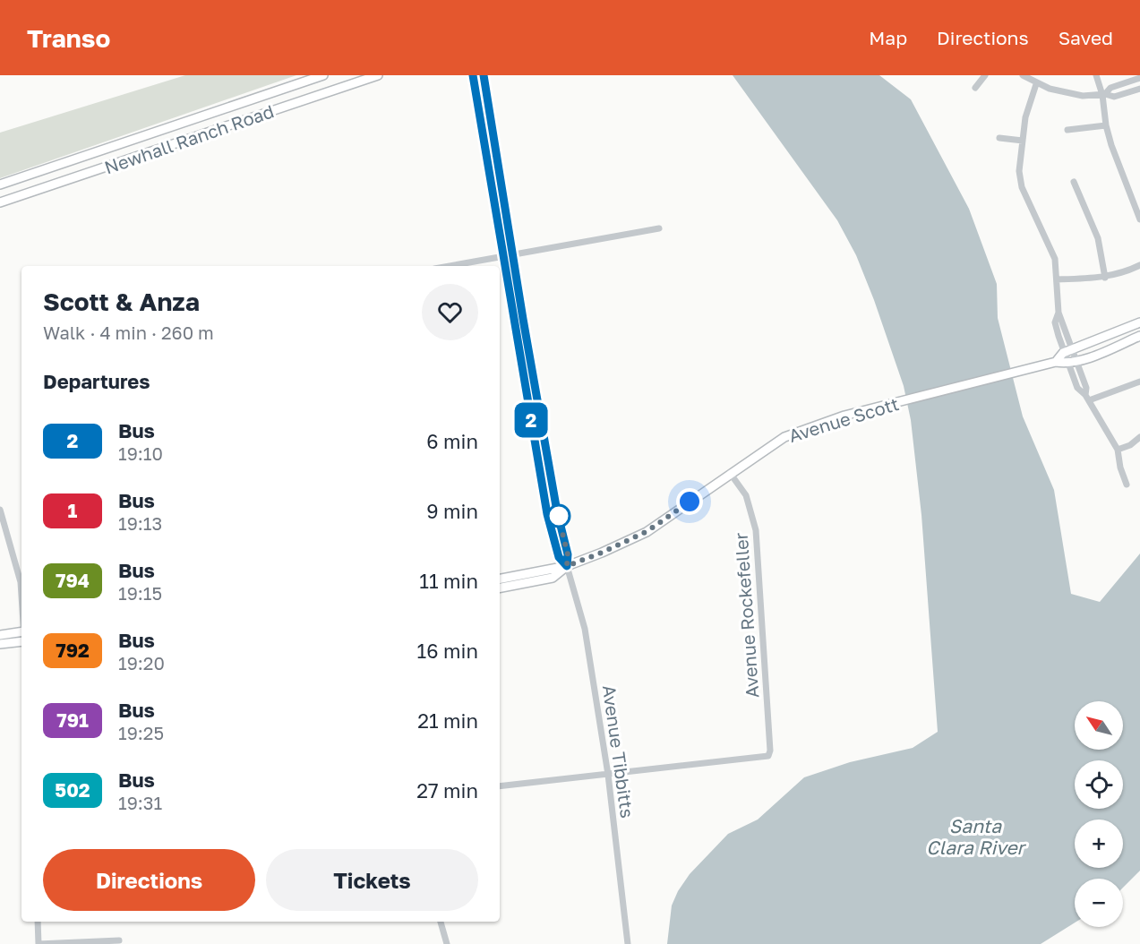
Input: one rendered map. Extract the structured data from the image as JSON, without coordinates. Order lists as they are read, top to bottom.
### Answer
{
  "streets": {
    "main road": ["Newhall Ranch Road", "Avenue Scott"],
    "street": ["Avenue Rockefeller", "Avenue Tibbitts"]
  },
  "crossings": [
    ["Avenue Scott", "Avenue Rockefeller"],
    ["Avenue Scott", "Avenue Tibbitts"],
    ["Avenue Rockefeller", "Avenue Tibbitts"]
  ],
  "water": ["Santa Clara River"],
  "lines": ["bus line 2"],
  "north": "top left",
  "page": {
    "header": "Transo",
    "nav": ["Map", "Directions", "Saved"],
    "on_map": "2",
    "heading": [
      ["Scott & Anza", "Walk · 4 min · 260 m"],
      "Departures"
    ],
    "list": [
      {
        "mark": "2",
        "name": "Bus",
        "note": "19:10",
        "value": "6 min"
      },
      {
        "mark": "1",
        "name": "Bus",
        "note": "19:13",
        "value": "9 min"
      },
      {
        "mark": "794",
        "name": "Bus",
        "note": "19:15",
        "value": "11 min"
      },
      {
        "mark": "792",
        "name": "Bus",
        "note": "19:20",
        "value": "16 min"
      },
      {
        "mark": "791",
        "name": "Bus",
        "note": "19:25",
        "value": "21 min"
      },
      {
        "mark": "502",
        "name": "Bus",
        "note": "19:31",
        "value": "27 min"
      }
    ],
    "map_buttons": ["+", "−"],
    "buttons": ["Directions", "Tickets"]
  }
}
